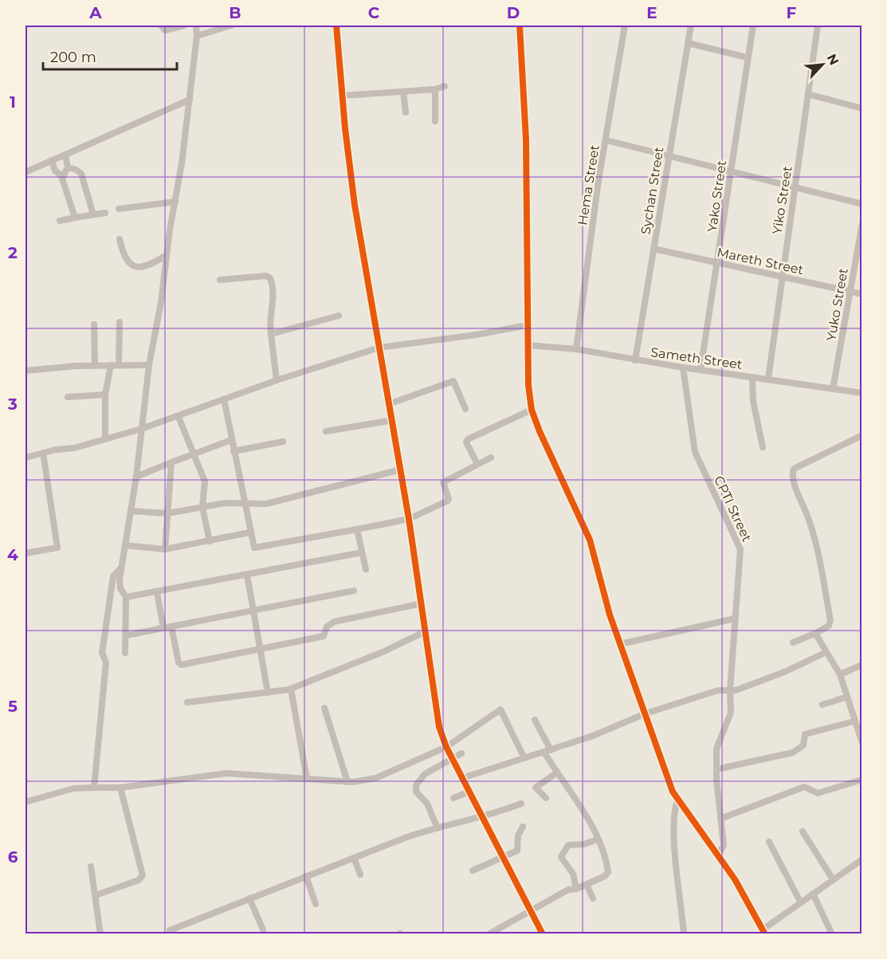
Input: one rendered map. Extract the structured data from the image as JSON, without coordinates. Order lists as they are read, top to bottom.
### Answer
{
  "streets": {
    "street": [
      "Hema Street",
      "Sychan Street",
      "Yako Street",
      "Yiko Street",
      "Mareth Street",
      "Yuko Street",
      "Sameth Street",
      "CPTI Street"
    ]
  },
  "crossings": [
    ["Hema Street", "Sameth Street"],
    ["Sychan Street", "Mareth Street"],
    ["Sychan Street", "Sameth Street"],
    ["Yako Street", "Mareth Street"],
    ["Yako Street", "Sameth Street"],
    ["Yiko Street", "Mareth Street"],
    ["Yiko Street", "Sameth Street"],
    ["Mareth Street", "Yuko Street"],
    ["Yuko Street", "Sameth Street"],
    ["Sameth Street", "CPTI Street"]
  ],
  "scale_bar": "200 m",
  "north": "top right",
  "grid": {
    "columns": [
      "A",
      "B",
      "C",
      "D",
      "E",
      "F"
    ],
    "rows": [
      "1",
      "2",
      "3",
      "4",
      "5",
      "6"
    ]
  }
}
